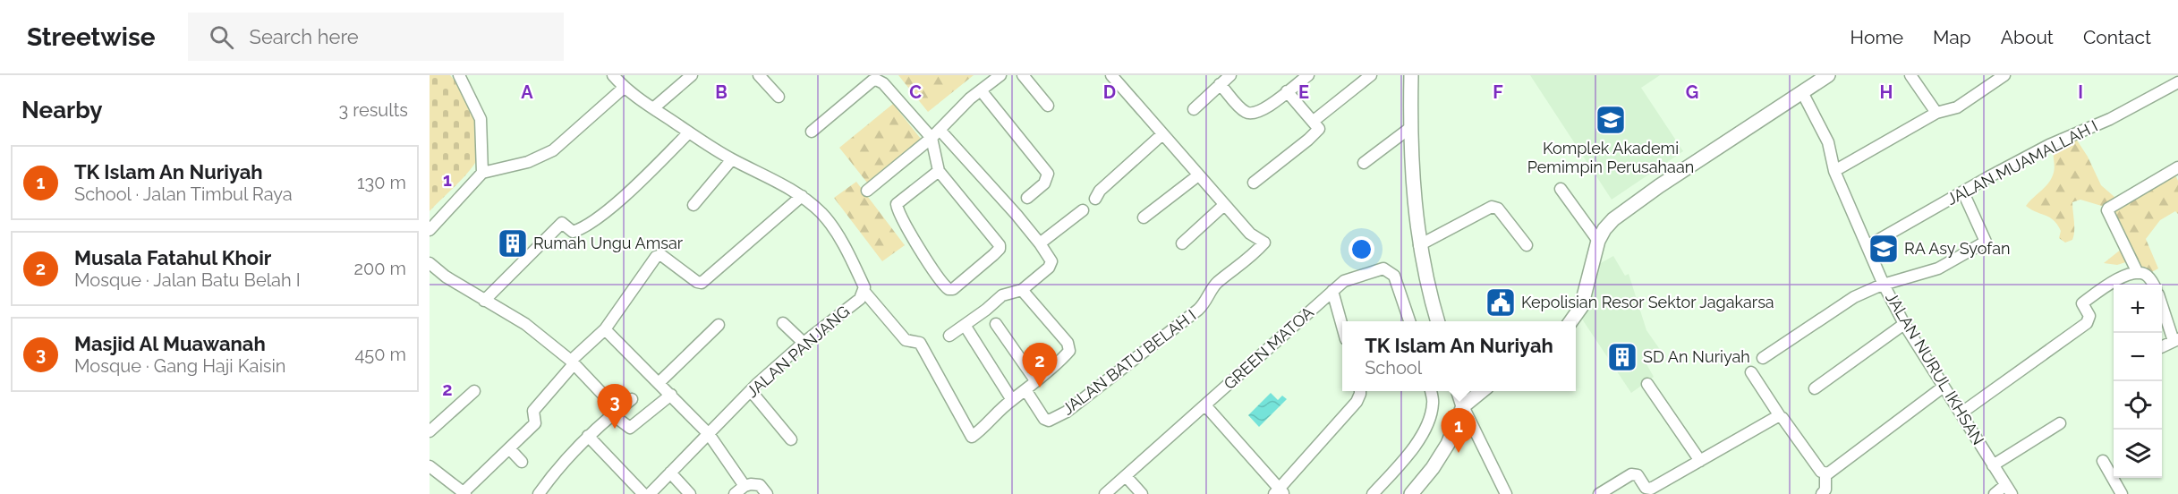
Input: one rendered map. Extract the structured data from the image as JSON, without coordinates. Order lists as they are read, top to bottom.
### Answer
{
  "streets": {
    "street": [
      "JALAN MUAMALLAH I",
      "GREEN MATOA",
      "JALAN PANJANG",
      "JALAN BATU BELAH I",
      "JALAN NURUL IKHSAN"
    ]
  },
  "crossings": [
    ["JALAN MUAMALLAH I", "JALAN NURUL IKHSAN"]
  ],
  "places": {
    "school or university": ["Komplek Akademi Pemimpin Perusahaan", "RA Asy Syofan"],
    "building": ["Rumah Ungu Amsar", "SD An Nuriyah"],
    "public building": ["Kepolisian Resor Sektor Jagakarsa"]
  },
  "page": {
    "header": "Streetwise",
    "search": "Search here",
    "nav": [
      "Home",
      "Map",
      "About",
      "Contact"
    ],
    "heading": ["Nearby", "3 results"],
    "list": [
      {
        "mark": "1",
        "name": "TK Islam An Nuriyah",
        "note": "School · Jalan Timbul Raya",
        "value": "130 m"
      },
      {
        "mark": "2",
        "name": "Musala Fatahul Khoir",
        "note": "Mosque · Jalan Batu Belah I",
        "value": "200 m"
      },
      {
        "mark": "3",
        "name": "Masjid Al Muawanah",
        "note": "Mosque · Gang Haji Kaisin",
        "value": "450 m"
      }
    ],
    "map_buttons": ["+", "−"],
    "popup": ["TK Islam An Nuriyah", "School"],
    "pins": ["2", "3", "1"]
  },
  "grid": {
    "columns": [
      "A",
      "B",
      "C",
      "D",
      "E",
      "F",
      "G",
      "H",
      "I"
    ],
    "rows": ["1", "2"]
  }
}
